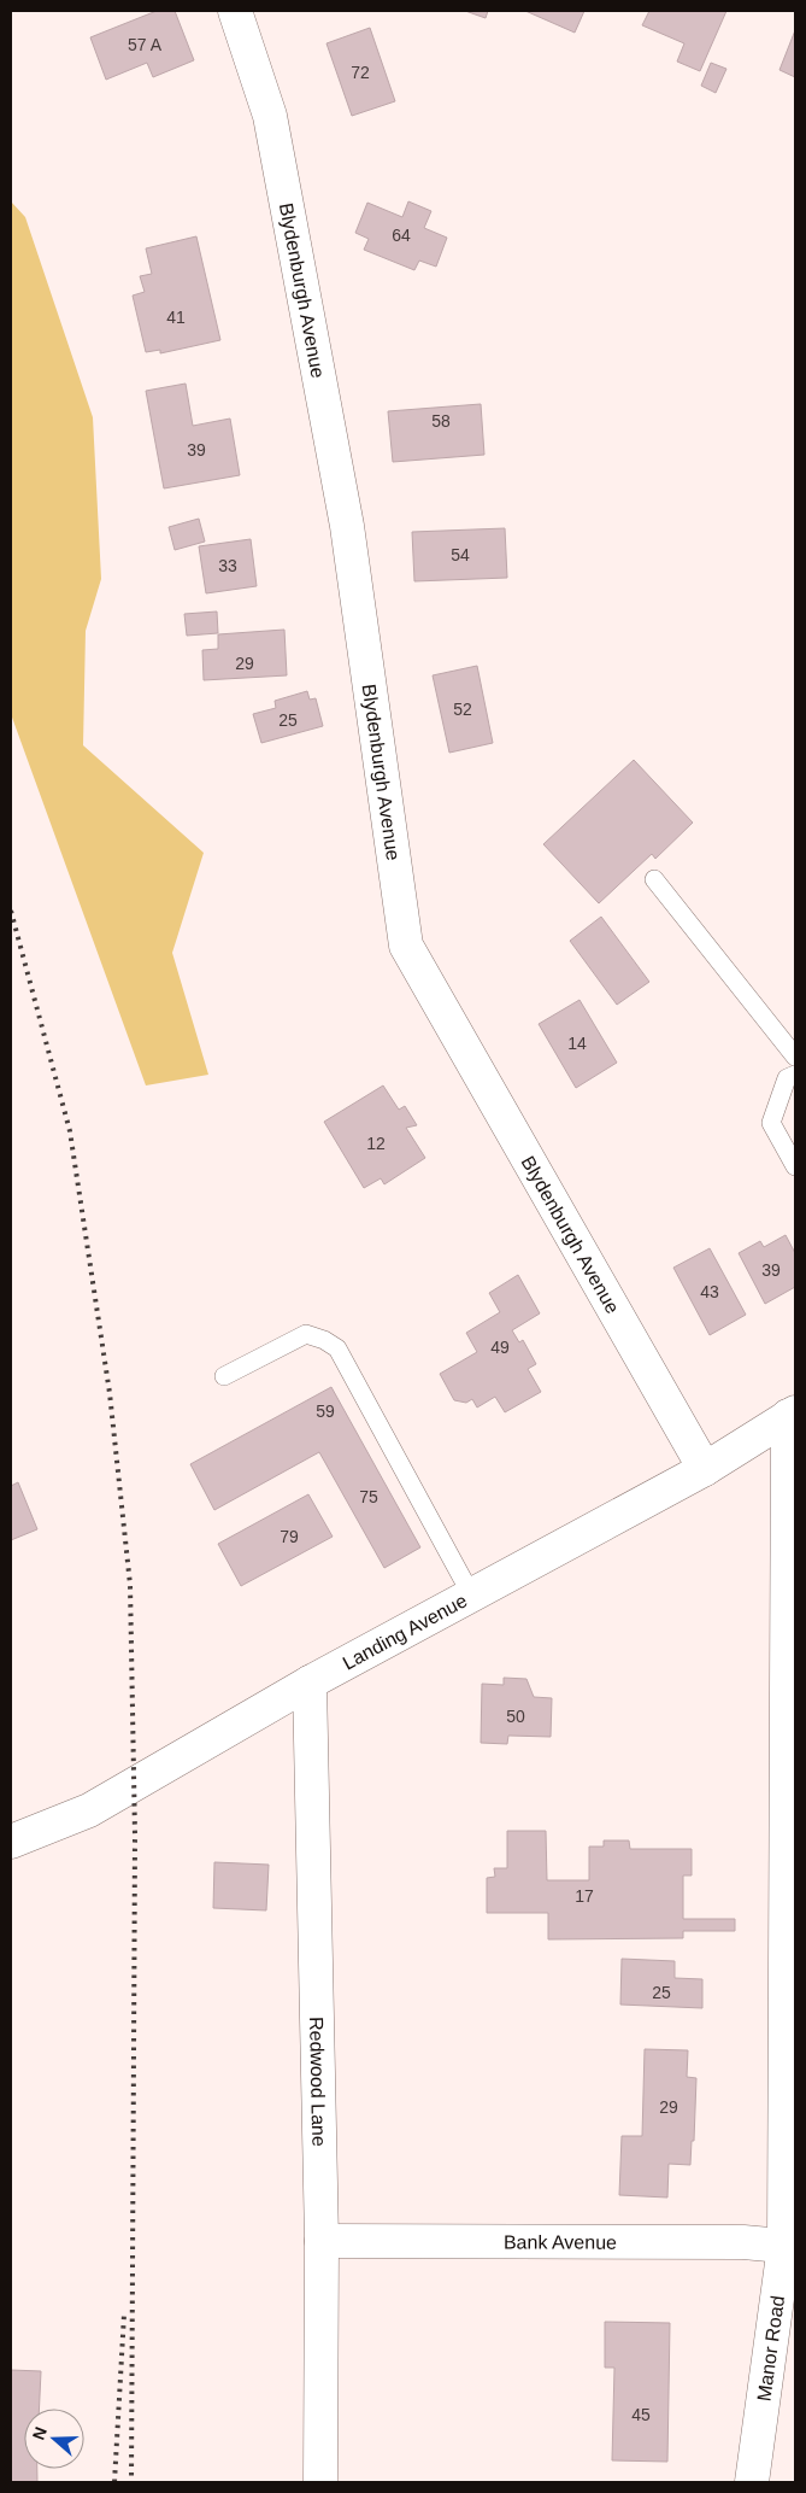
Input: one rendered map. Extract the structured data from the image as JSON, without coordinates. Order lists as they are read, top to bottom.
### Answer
{
  "streets": {
    "street": [
      "Blydenburgh Avenue",
      "Landing Avenue",
      "Redwood Lane",
      "Bank Avenue",
      "Manor Road"
    ]
  },
  "crossings": [
    ["Blydenburgh Avenue", "Landing Avenue"],
    ["Landing Avenue", "Redwood Lane"],
    ["Landing Avenue", "Manor Road"],
    ["Redwood Lane", "Bank Avenue"],
    ["Bank Avenue", "Manor Road"]
  ],
  "house_numbers": [
    "57 A",
    "72",
    "64",
    "41",
    "58",
    "39",
    "54",
    "33",
    "29",
    "52",
    "25",
    "14",
    "12",
    "39",
    "43",
    "49",
    "59",
    "75",
    "79",
    "50",
    "17",
    "25",
    "29",
    "45"
  ],
  "north": "left"
}
